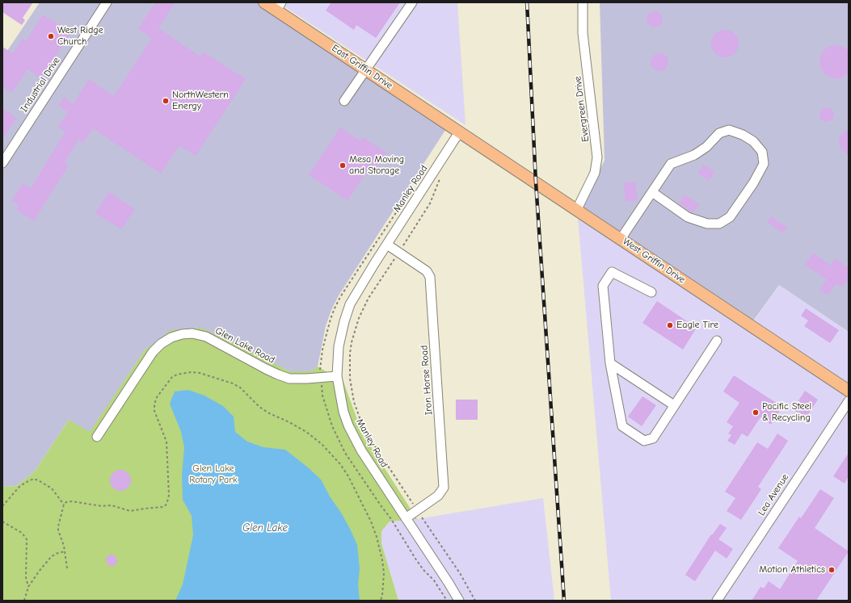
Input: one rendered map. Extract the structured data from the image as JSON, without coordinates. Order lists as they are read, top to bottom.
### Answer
{
  "streets": {
    "main road": ["East Griffin Drive", "West Griffin Drive"],
    "street": [
      "Industrial Drive",
      "Evergreen Drive",
      "Manley Road",
      "Glen Lake Road",
      "Iron Horse Road",
      "Lea Avenue"
    ]
  },
  "crossings": [
    ["East Griffin Drive", "Manley Road"],
    ["East Griffin Drive", "West Griffin Drive"],
    ["Evergreen Drive", "West Griffin Drive"],
    ["Manley Road", "West Griffin Drive"],
    ["Manley Road", "Glen Lake Road"],
    ["Manley Road", "Iron Horse Road"]
  ],
  "water": ["Glen Lake"],
  "parks": ["Glen Lake Rotary Park"],
  "places": [
    "West Ridge Church",
    "NorthWestern Energy",
    "Mesa Moving and Storage",
    "Eagle Tire",
    "Pacific Steel & Recycling",
    "Motion Athletics"
  ]
}
